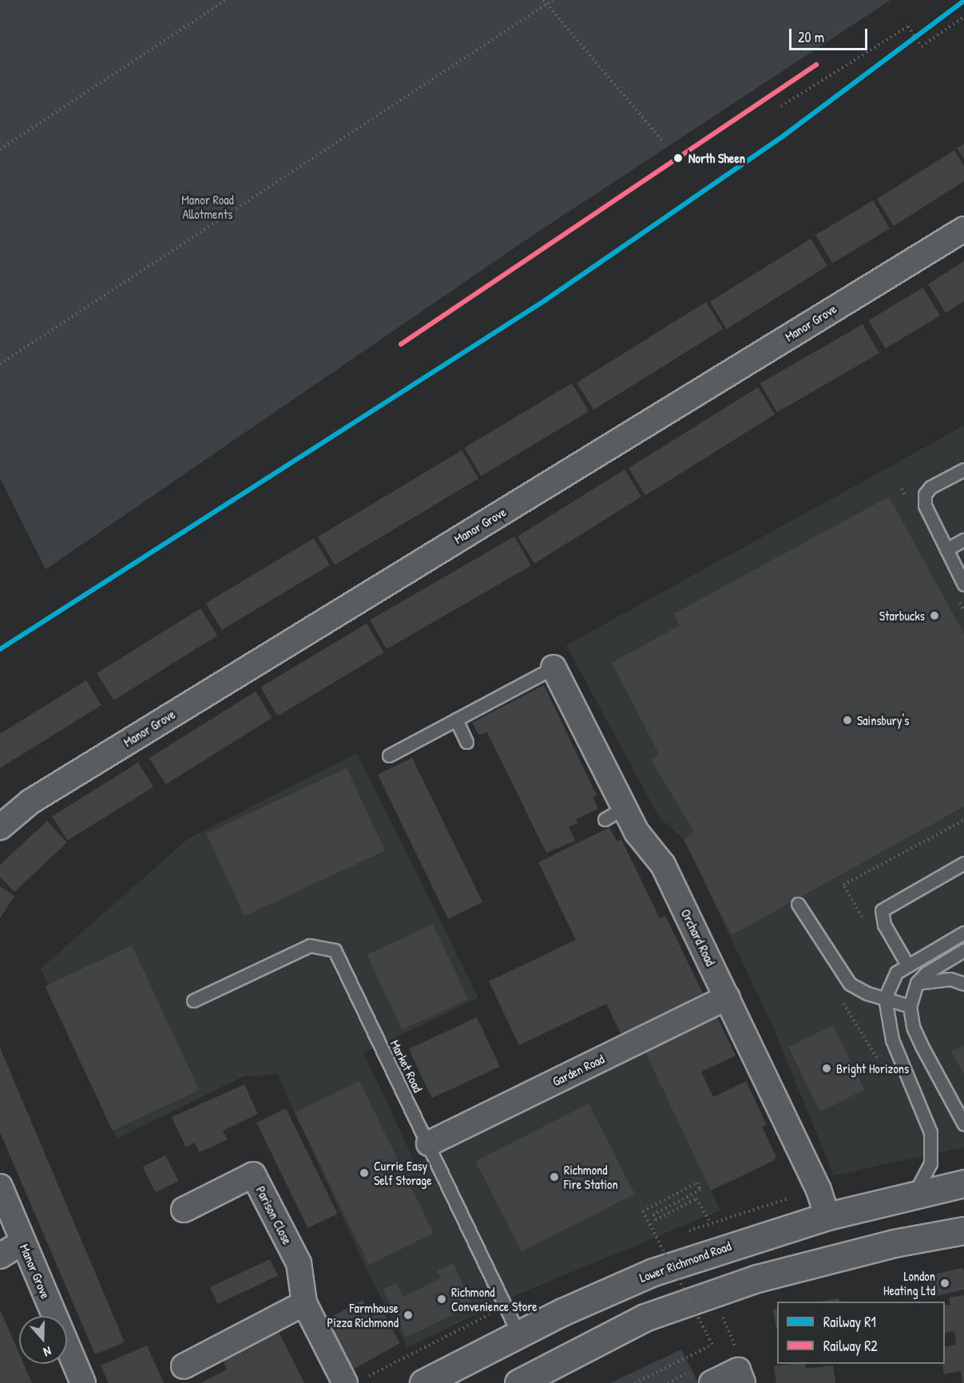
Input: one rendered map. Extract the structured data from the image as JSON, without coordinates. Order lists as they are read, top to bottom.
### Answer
{
  "streets": {
    "highway": ["Lower Richmond Road"],
    "street": [
      "Manor Grove",
      "Orchard Road",
      "Garden Road",
      "Parison Close"
    ],
    "lane": ["Market Road"]
  },
  "crossings": [
    ["Orchard Road", "Garden Road"],
    ["Orchard Road", "Lower Richmond Road"],
    ["Market Road", "Garden Road"],
    ["Market Road", "Lower Richmond Road"]
  ],
  "parks": ["Manor Road Allotments"],
  "places": [
    "North Sheen",
    "Starbucks",
    "Sainsbury's",
    "Bright Horizons",
    "Currie Easy Self Storage",
    "Richmond Fire Station",
    "London Heating Ltd",
    "Richmond Convenience Store",
    "Farmhouse Pizza Richmond"
  ],
  "lines": ["rail line R1", "rail line R2"],
  "legend": ["Railway R1", "Railway R2"],
  "scale_bar": "20 m",
  "north": "bottom"
}
